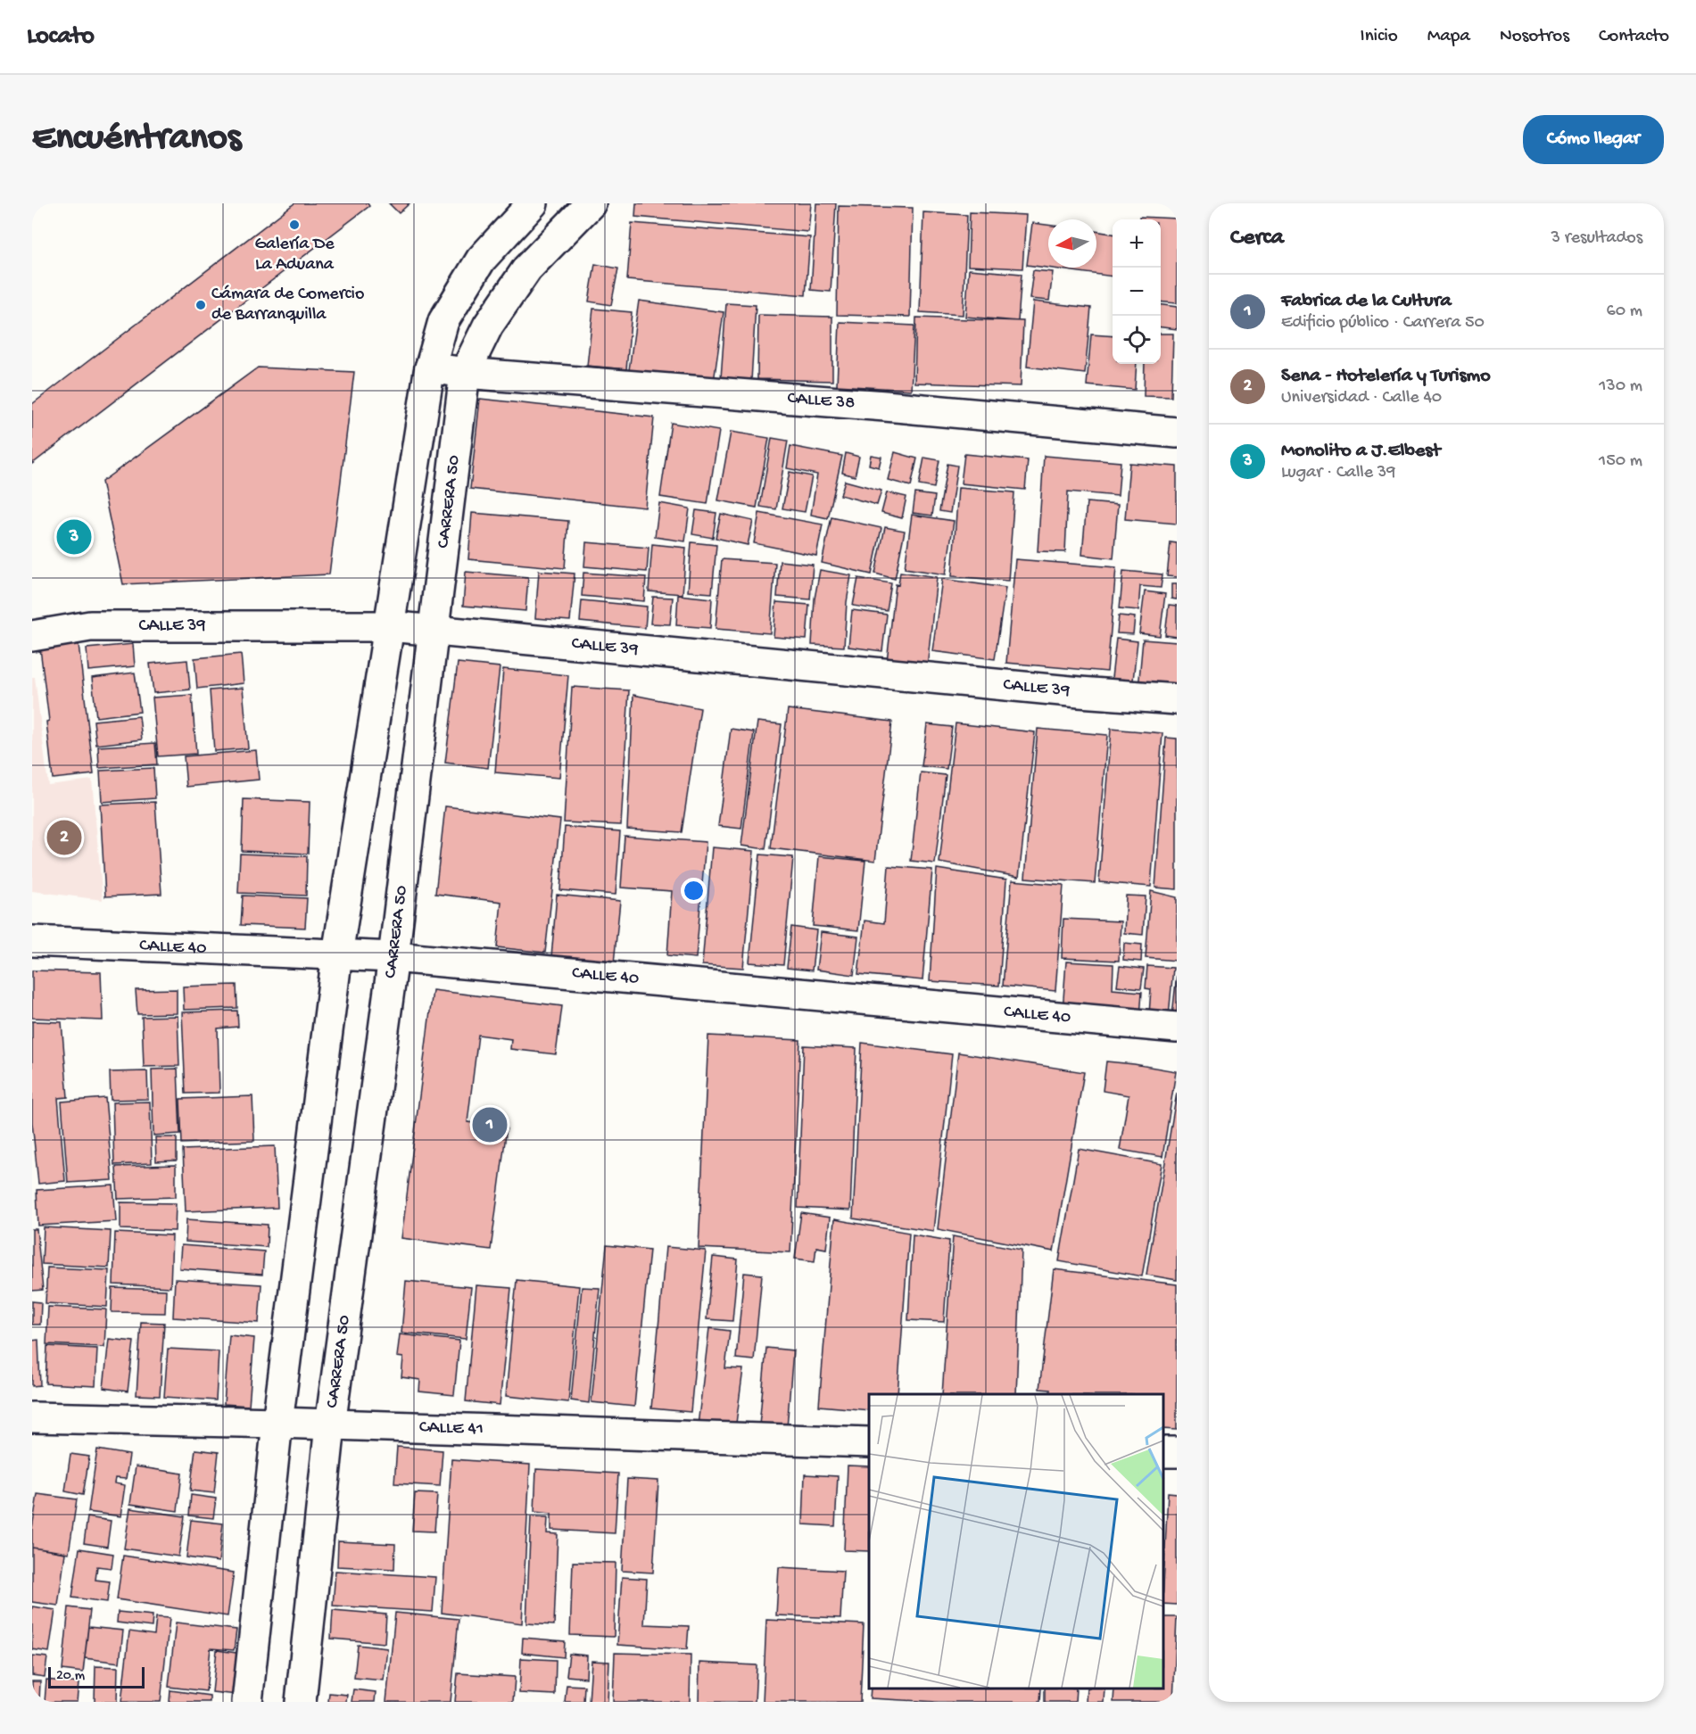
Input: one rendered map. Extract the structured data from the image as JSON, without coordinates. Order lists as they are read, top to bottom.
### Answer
{
  "streets": {
    "street": [
      "CALLE 38",
      "CARRERA 50",
      "CALLE 39",
      "CALLE 40",
      "CALLE 41"
    ]
  },
  "crossings": [
    ["CALLE 38", "CARRERA 50"],
    ["CARRERA 50", "CALLE 39"],
    ["CARRERA 50", "CALLE 40"],
    ["CARRERA 50", "CALLE 41"]
  ],
  "places": ["Galería De La Aduana", "Cámara de Comercio de Barranquilla"],
  "scale_bar": "20 m",
  "north": "left",
  "page": {
    "header": "Locato",
    "nav": [
      "Inicio",
      "Mapa",
      "Nosotros",
      "Contacto"
    ],
    "buttons": "Cómo llegar",
    "title": "Encuéntranos",
    "heading": ["Cerca", "3 resultados"],
    "map_buttons": ["+", "−"],
    "list": [
      {
        "mark": "1",
        "name": "Fabrica de la Cultura",
        "note": "Edificio público · Carrera 50",
        "value": "60 m"
      },
      {
        "mark": "2",
        "name": "Sena - Hotelería y Turismo",
        "note": "Universidad · Calle 40",
        "value": "130 m"
      },
      {
        "mark": "3",
        "name": "Monolito a J.Elbest",
        "note": "Lugar · Calle 39",
        "value": "150 m"
      }
    ],
    "pins": ["3", "2", "1"],
    "scale": "20 m"
  }
}
